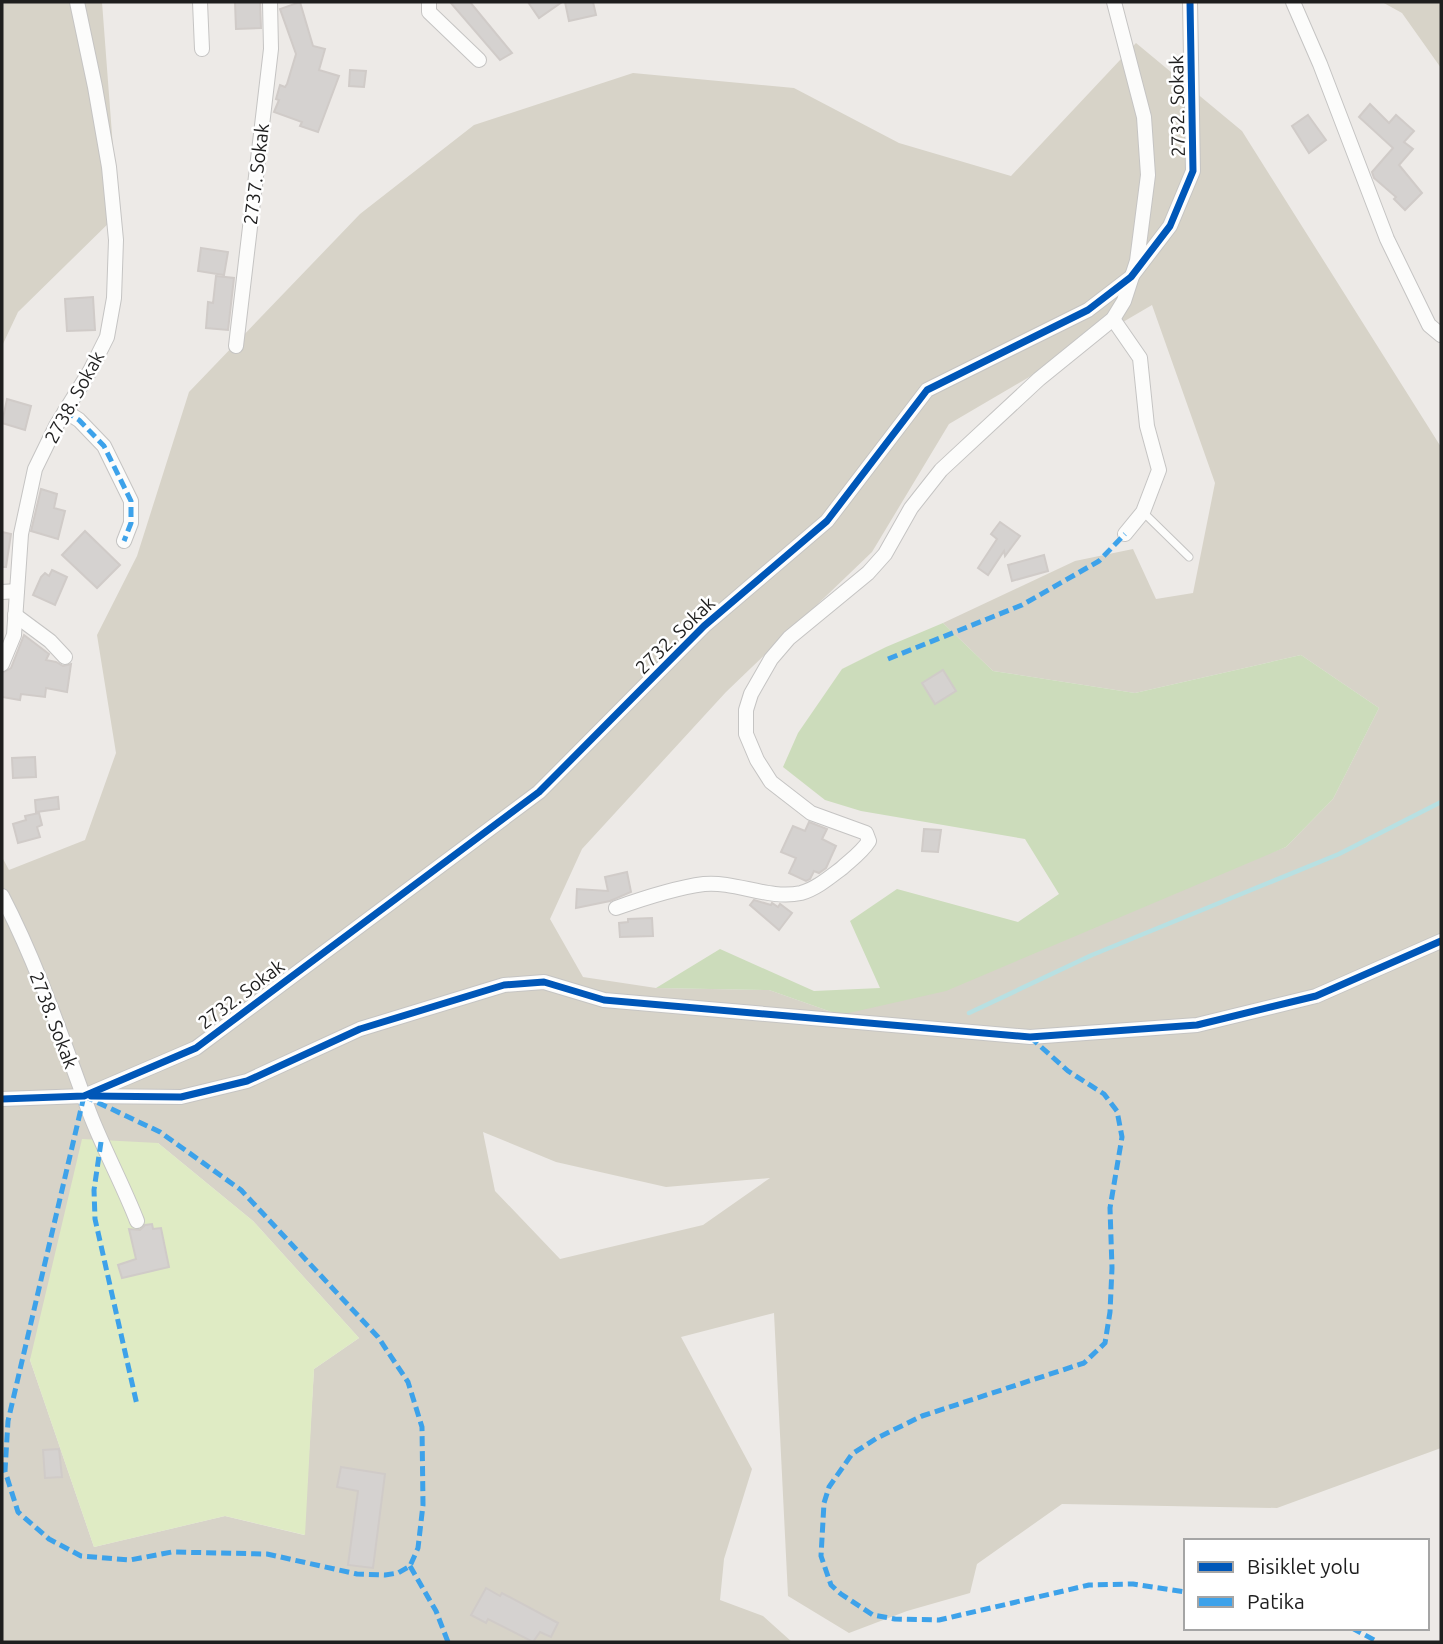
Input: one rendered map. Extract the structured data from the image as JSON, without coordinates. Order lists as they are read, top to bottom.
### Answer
{
  "streets": {
    "street": ["2732. Sokak", "2737. Sokak", "2738. Sokak"]
  },
  "crossings": [
    ["2732. Sokak", "2738. Sokak"]
  ],
  "legend": ["Bisiklet yolu", "Patika"]
}
